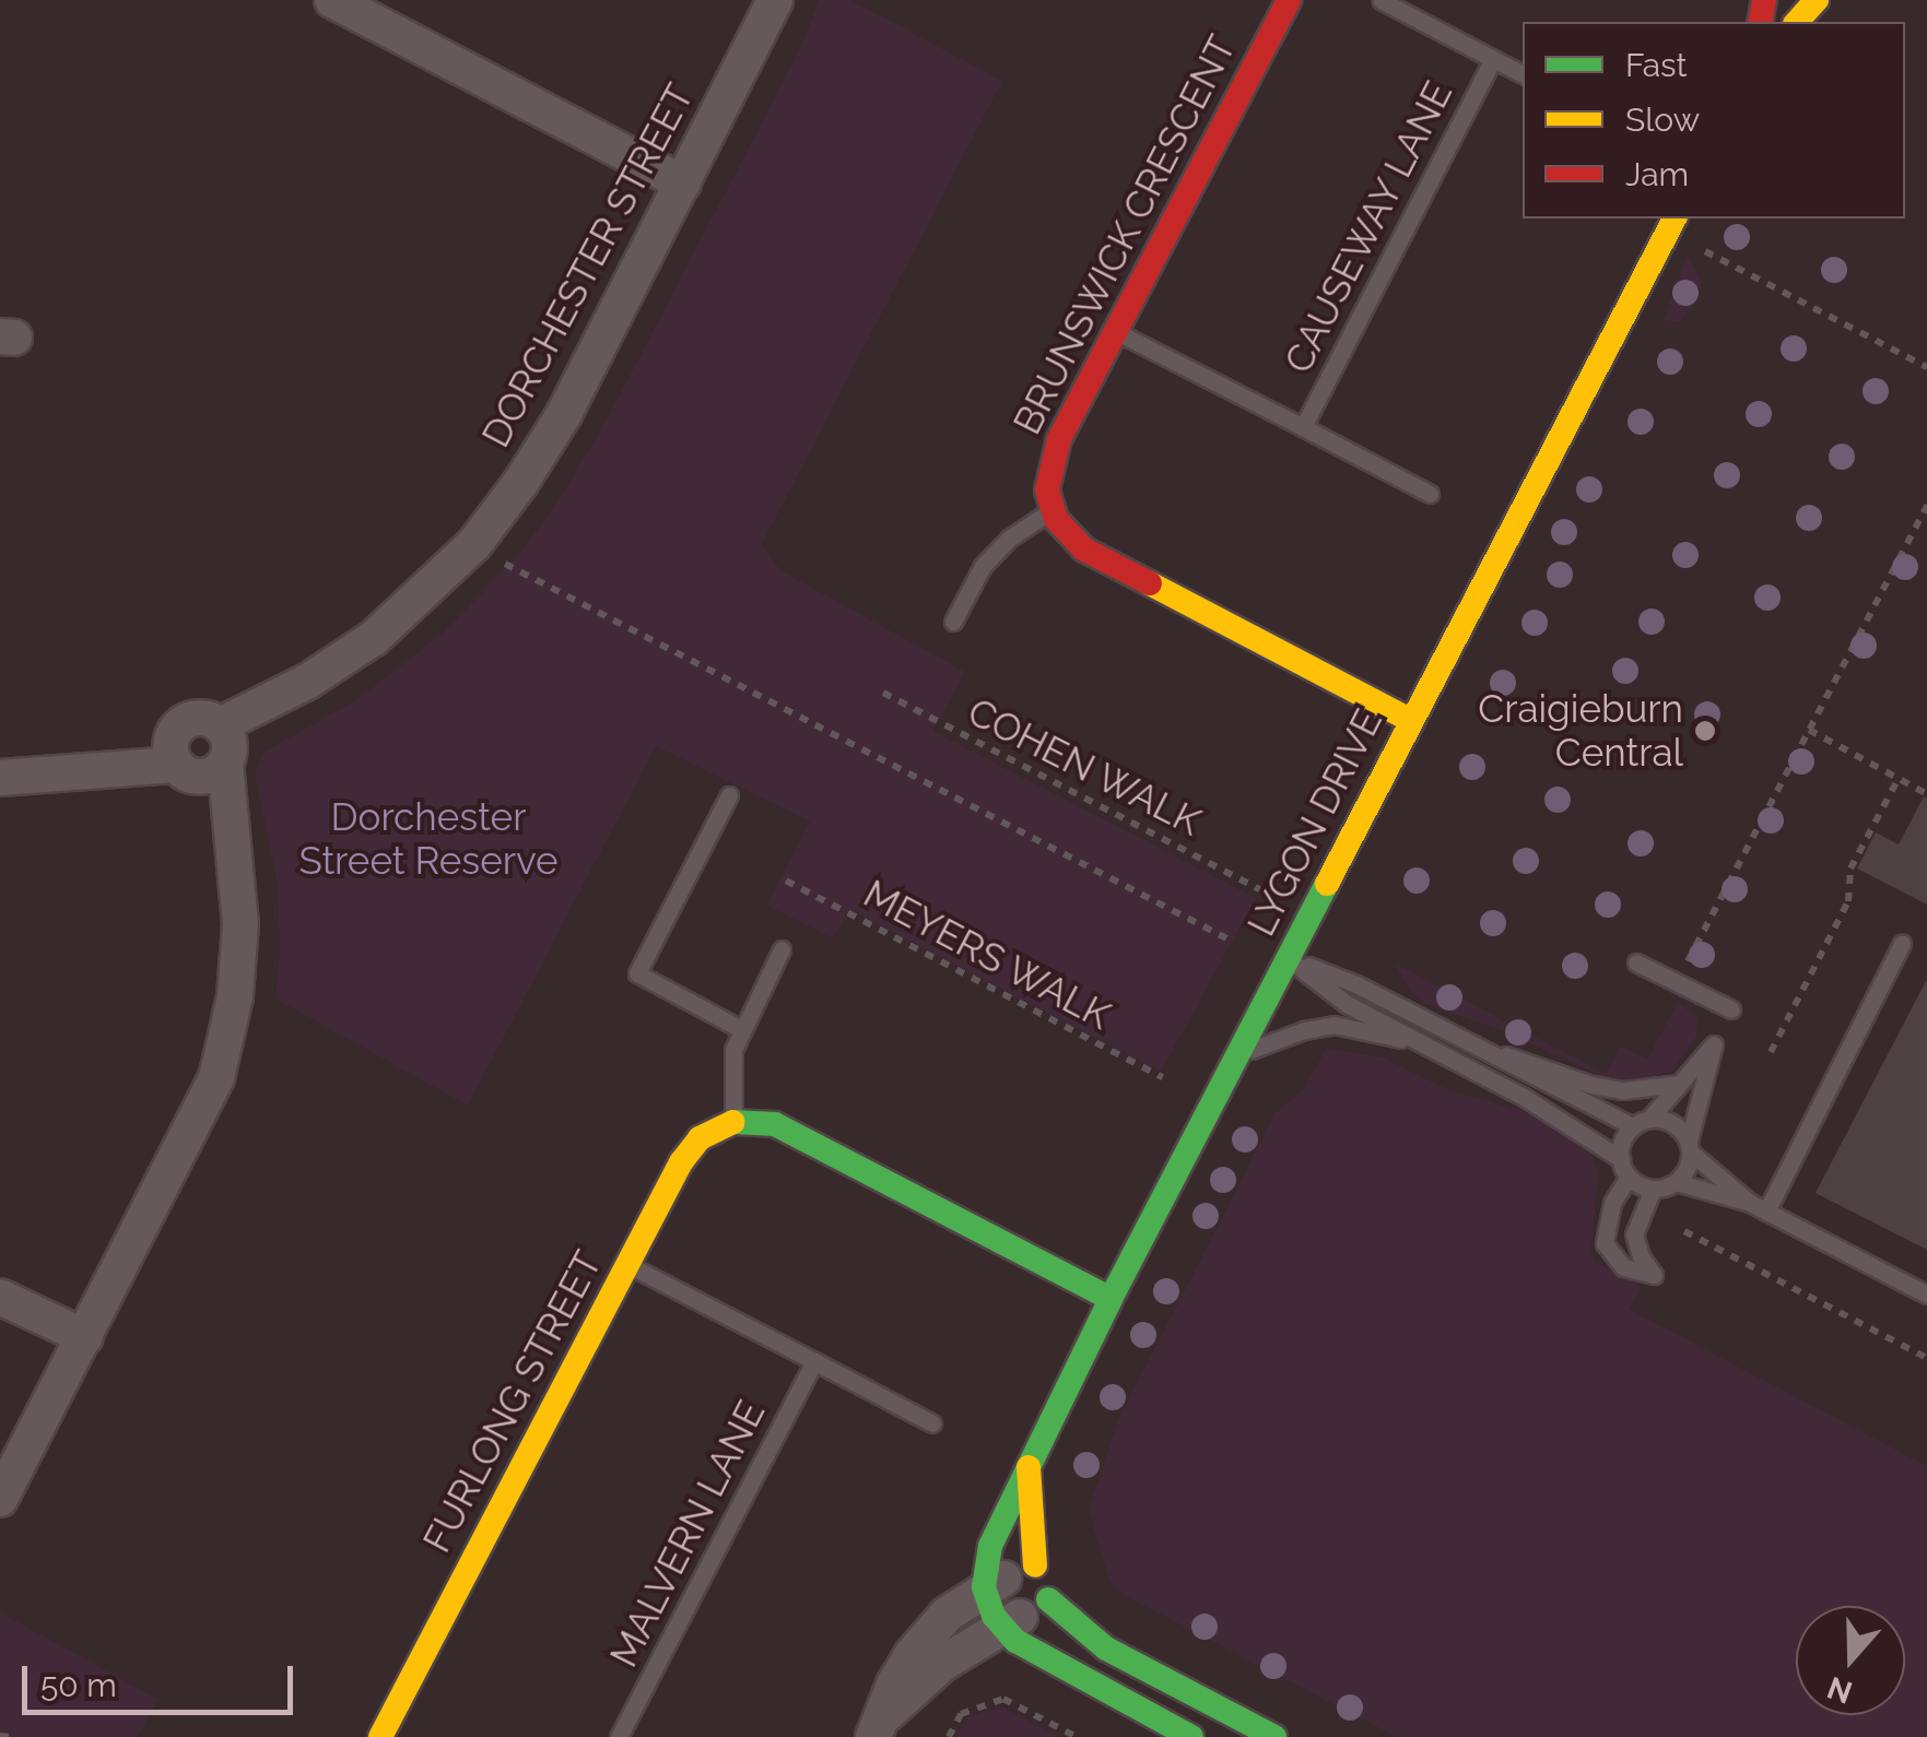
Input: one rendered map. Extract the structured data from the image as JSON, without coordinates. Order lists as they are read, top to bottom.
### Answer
{
  "streets": {
    "street": [
      "BRUNSWICK CRESCENT",
      "DORCHESTER STREET",
      "LYGON DRIVE",
      "FURLONG STREET"
    ],
    "lane": ["CAUSEWAY LANE", "MALVERN LANE"],
    "path": ["COHEN WALK", "MEYERS WALK"]
  },
  "crossings": [
    ["CAUSEWAY LANE", "BRUNSWICK CRESCENT"]
  ],
  "parks": ["Dorchester Street Reserve"],
  "places": ["Craigieburn Central"],
  "legend": ["Fast", "Slow", "Jam"],
  "scale_bar": "50 m",
  "north": "bottom"
}
